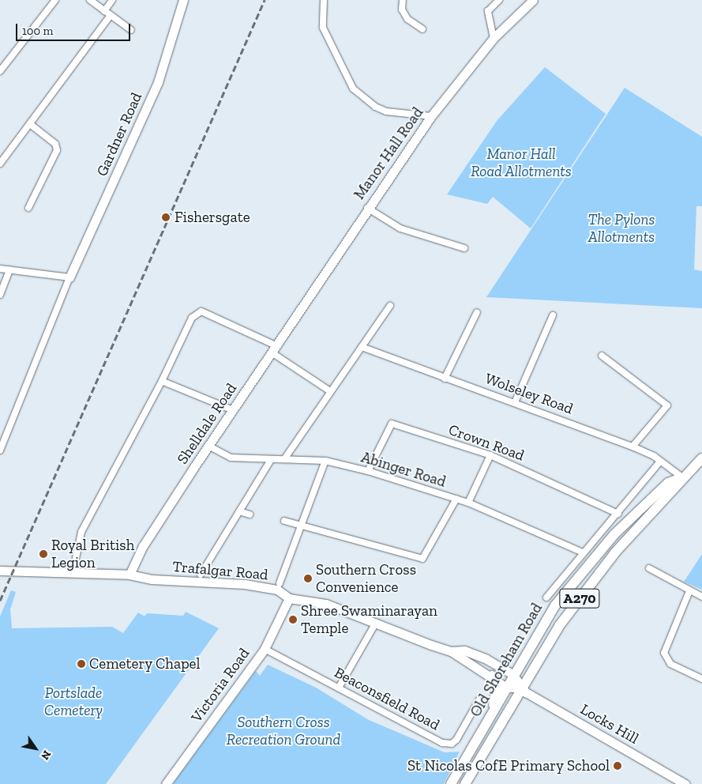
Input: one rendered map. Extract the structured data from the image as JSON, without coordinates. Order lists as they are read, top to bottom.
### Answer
{
  "streets": {
    "main road": ["A270", "Old Shoreham Road"],
    "street": [
      "Gardner Road",
      "Manor Hall Road",
      "Wolseley Road",
      "Shelldale Road",
      "Crown Road",
      "Abinger Road",
      "Trafalgar Road",
      "Victoria Road",
      "Beaconsfield Road",
      "Locks Hill"
    ]
  },
  "crossings": [
    ["Manor Hall Road", "Shelldale Road"],
    ["Wolseley Road", "Old Shoreham Road"],
    ["Shelldale Road", "Abinger Road"],
    ["Shelldale Road", "Trafalgar Road"],
    ["Crown Road", "Abinger Road"],
    ["Trafalgar Road", "Old Shoreham Road"],
    ["Trafalgar Road", "Victoria Road"],
    ["Old Shoreham Road", "Locks Hill"],
    ["Victoria Road", "Beaconsfield Road"]
  ],
  "parks": [
    "Manor Hall Road Allotments",
    "The Pylons Allotments",
    "Portslade Cemetery",
    "Southern Cross Recreation Ground"
  ],
  "places": [
    "Fishersgate",
    "Royal British Legion",
    "Southern Cross Convenience",
    "Shree Swaminarayan Temple",
    "Cemetery Chapel",
    "St Nicolas CofE Primary School"
  ],
  "scale_bar": "100 m",
  "north": "bottom right"
}
